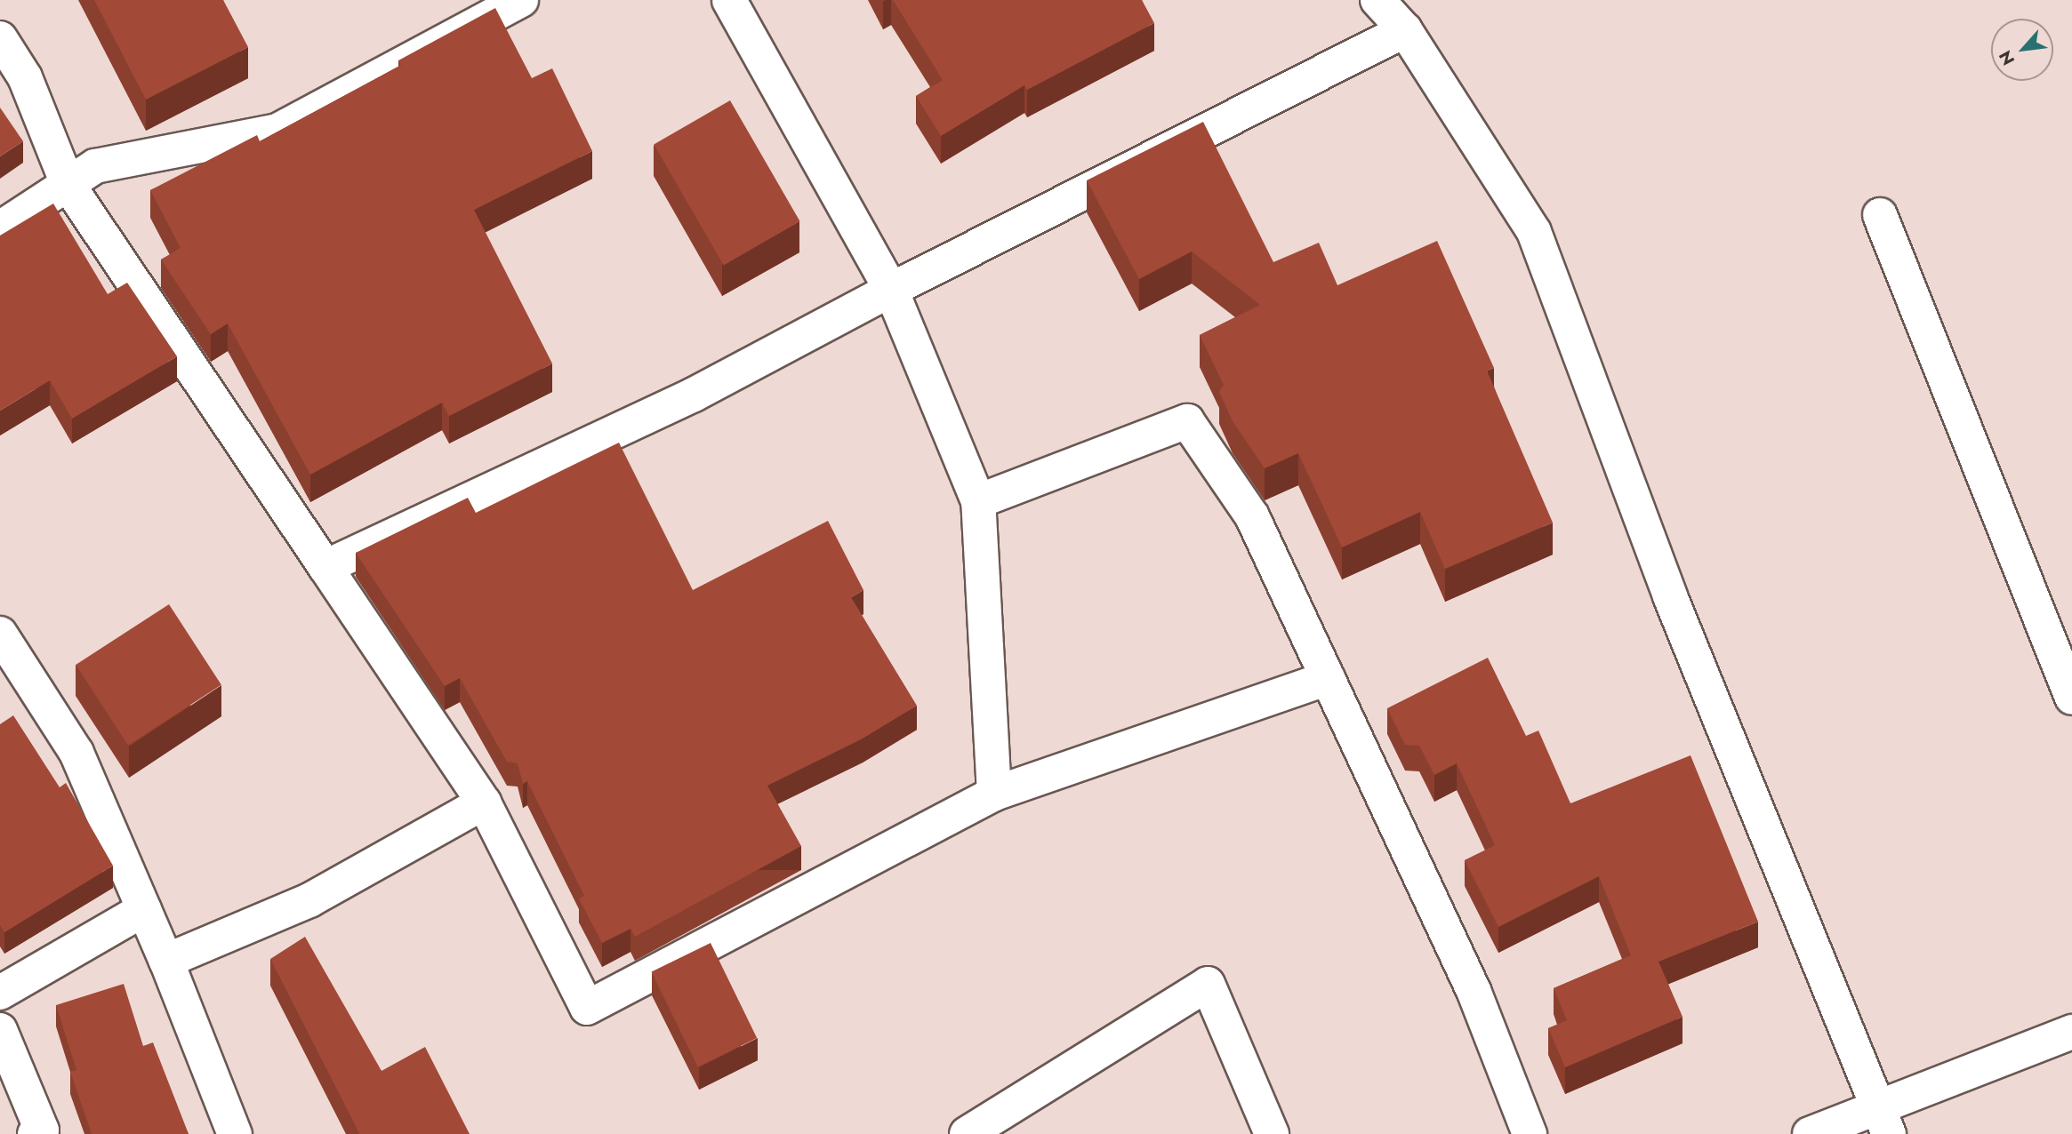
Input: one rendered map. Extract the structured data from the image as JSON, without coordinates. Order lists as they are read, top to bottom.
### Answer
{
  "north": "bottom left"
}
